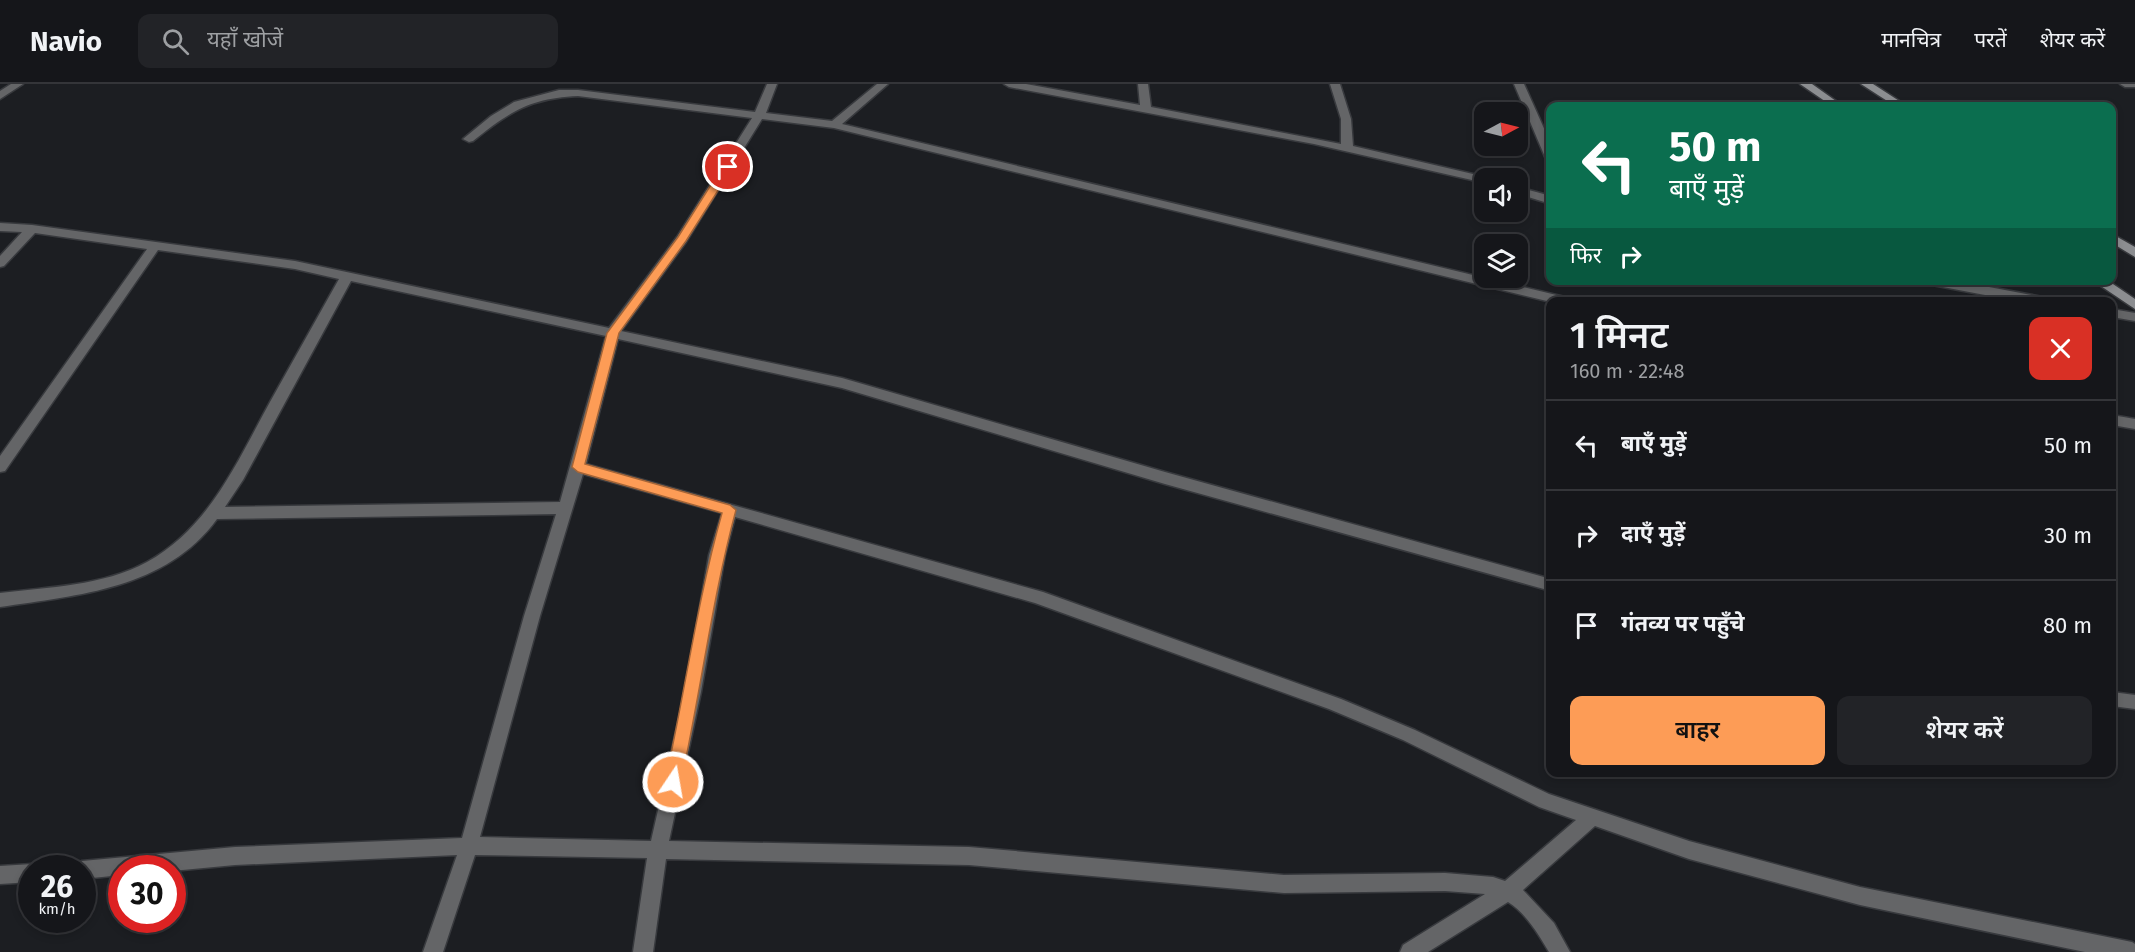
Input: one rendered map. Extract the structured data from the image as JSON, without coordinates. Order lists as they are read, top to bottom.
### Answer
{
  "north": "right",
  "page": {
    "header": "Navio",
    "search": "यहाँ खोजें",
    "nav": ["मानचित्र", "परतें", "शेयर करें"],
    "turn": ["50 m", "बाएँ मुड़ें"],
    "then": "फिर",
    "heading": ["1 मिनट", "160 m · 22:48"],
    "list": [
      {
        "name": "बाएँ मुड़ें",
        "value": "50 m"
      },
      {
        "name": "दाएँ मुड़ें",
        "value": "30 m"
      },
      {
        "name": "गंतव्य पर पहुँचे",
        "value": "80 m"
      }
    ],
    "buttons": ["बाहर", "शेयर करें"],
    "speed": "26 km/h",
    "limit": "30"
  }
}
